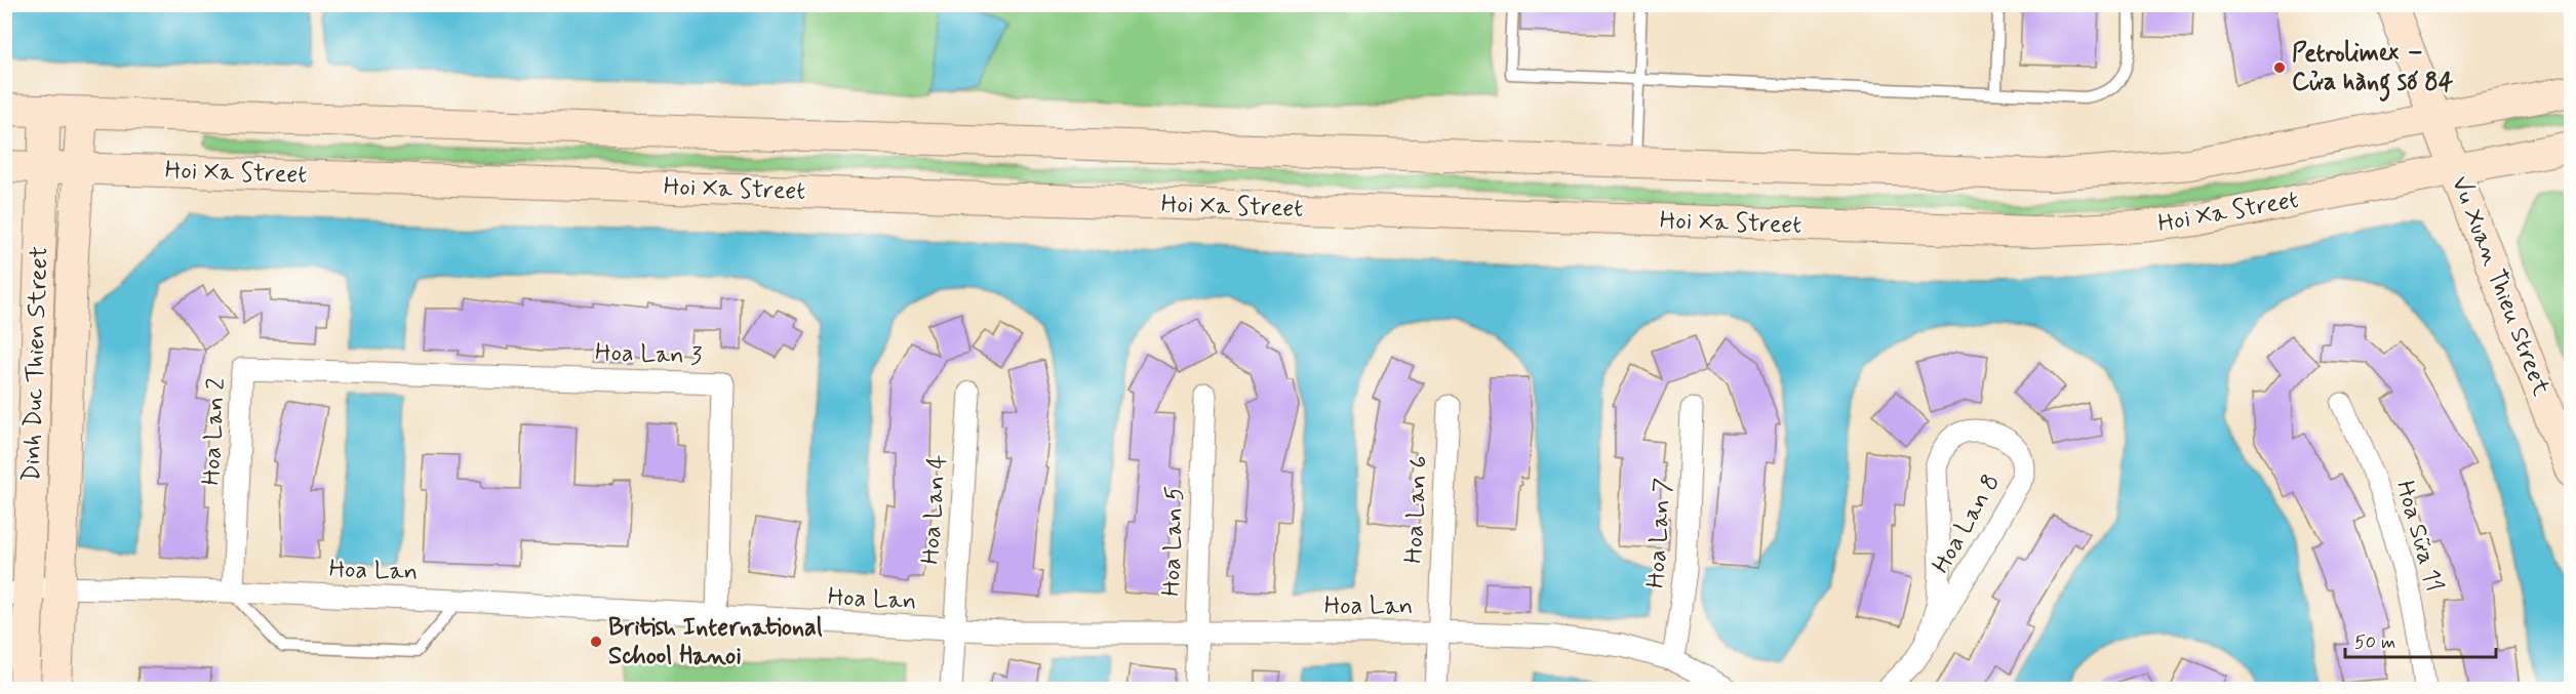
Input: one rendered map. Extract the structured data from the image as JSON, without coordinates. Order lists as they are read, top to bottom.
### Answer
{
  "streets": {
    "main road": ["Hoi Xa Street", "Vu Xuan Thieu Street", "Dinh Duc Thien Street"],
    "street": [
      "Hoa Lan 3",
      "Hoa Lan 2",
      "Hoa Lan 4",
      "Hoa Lan 6",
      "Hoa Lan 8",
      "Hoa Lan 7",
      "Hoa Sữa 11",
      "Hoa Lan 5",
      "Hoa Lan"
    ]
  },
  "crossings": [
    ["Hoi Xa Street", "Vu Xuan Thieu Street"],
    ["Hoi Xa Street", "Dinh Duc Thien Street"],
    ["Hoa Lan 3", "Hoa Lan 2"],
    ["Hoa Lan 3", "Hoa Lan"],
    ["Dinh Duc Thien Street", "Hoa Lan"],
    ["Hoa Lan 2", "Hoa Lan"],
    ["Hoa Lan 4", "Hoa Lan"],
    ["Hoa Lan 6", "Hoa Lan"],
    ["Hoa Lan 7", "Hoa Lan"],
    ["Hoa Lan 5", "Hoa Lan"]
  ],
  "places": ["Petrolimex – Cửa hàng số 84", "British International School Hanoi"],
  "scale_bar": "50 m"
}
